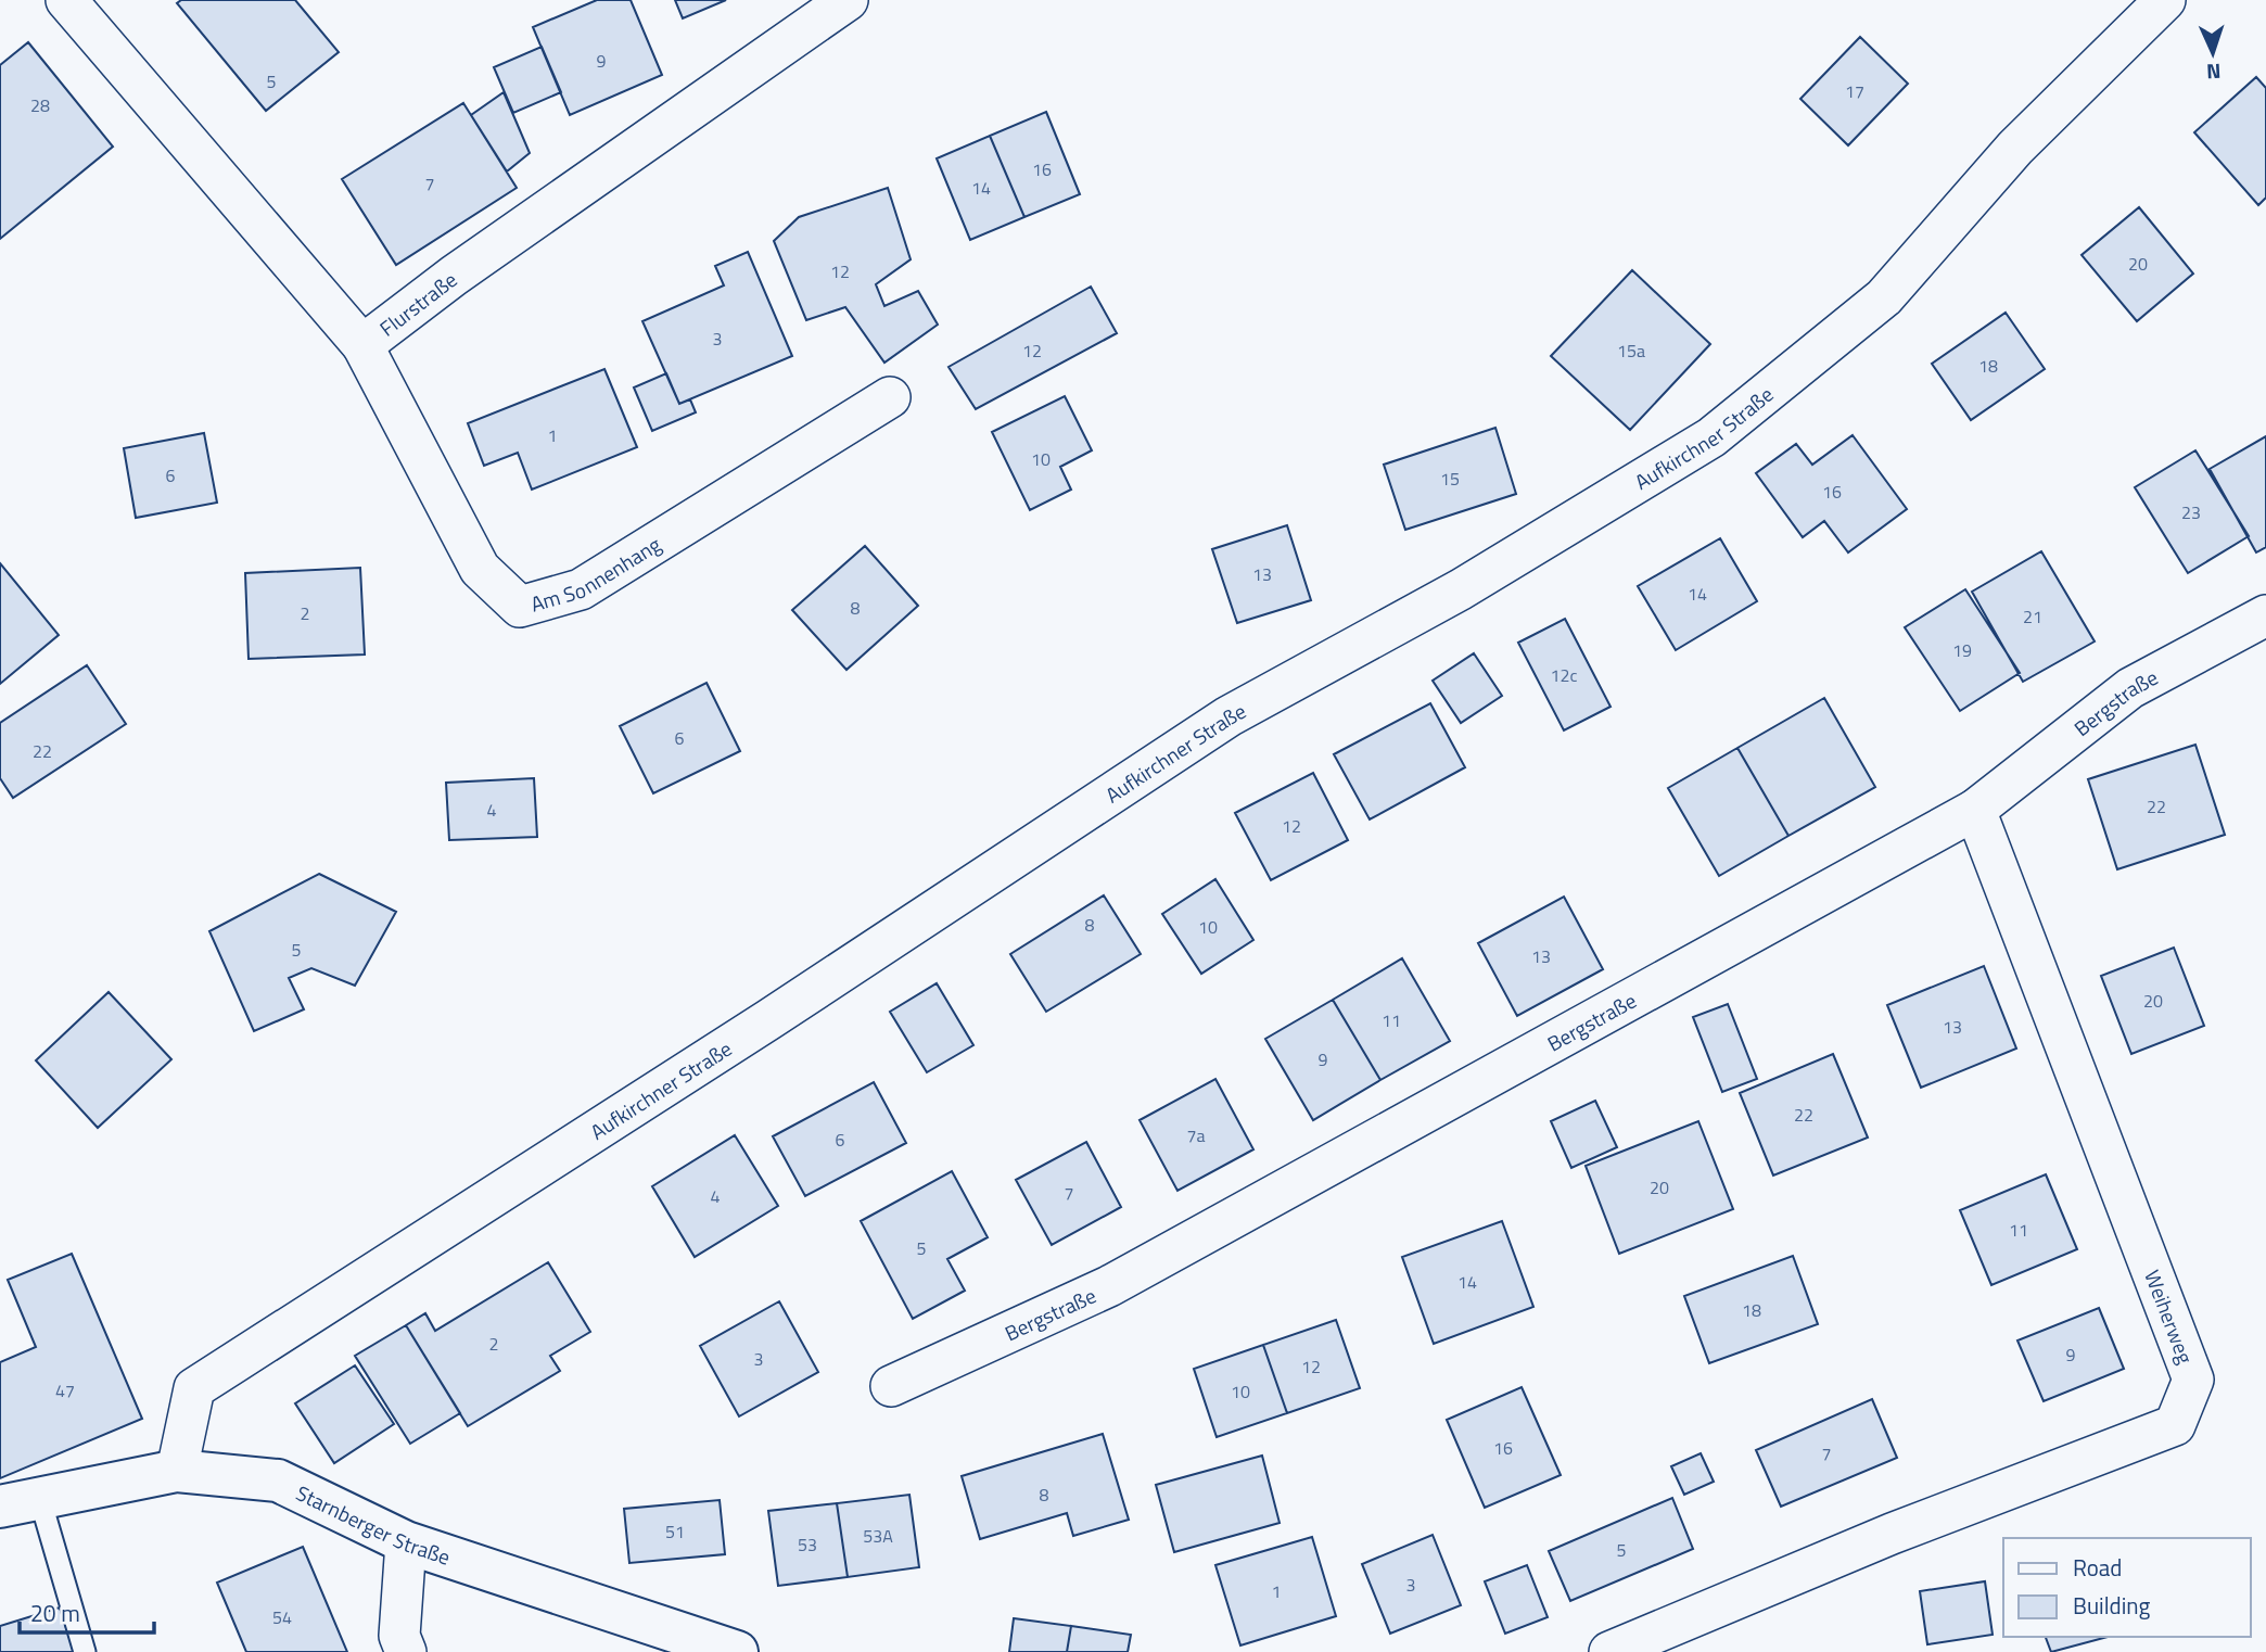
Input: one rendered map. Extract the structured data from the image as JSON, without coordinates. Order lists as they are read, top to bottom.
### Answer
{
  "streets": {
    "main road": ["Starnberger Straße"],
    "street": [
      "Flurstraße",
      "Aufkirchner Straße",
      "Am Sonnenhang",
      "Bergstraße",
      "Weiherweg"
    ]
  },
  "crossings": [
    ["Flurstraße", "Am Sonnenhang"],
    ["Aufkirchner Straße", "Starnberger Straße"],
    ["Bergstraße", "Weiherweg"]
  ],
  "house_numbers": [
    "9",
    "5",
    "17",
    "28",
    "16",
    "7",
    "14",
    "20",
    "12",
    "3",
    "12",
    "15a",
    "18",
    "1",
    "10",
    "6",
    "15",
    "16",
    "23",
    "13",
    "14",
    "8",
    "2",
    "21",
    "19",
    "12c",
    "6",
    "22",
    "22",
    "4",
    "12",
    "8",
    "10",
    "5",
    "13",
    "20",
    "11",
    "13",
    "9",
    "22",
    "7a",
    "6",
    "20",
    "7",
    "4",
    "11",
    "5",
    "14",
    "18",
    "2",
    "9",
    "3",
    "12",
    "47",
    "10",
    "16",
    "7",
    "8",
    "51",
    "53A",
    "53",
    "5",
    "3",
    "1",
    "54"
  ],
  "legend": ["Road", "Building"],
  "scale_bar": "20 m",
  "north": "bottom"
}
